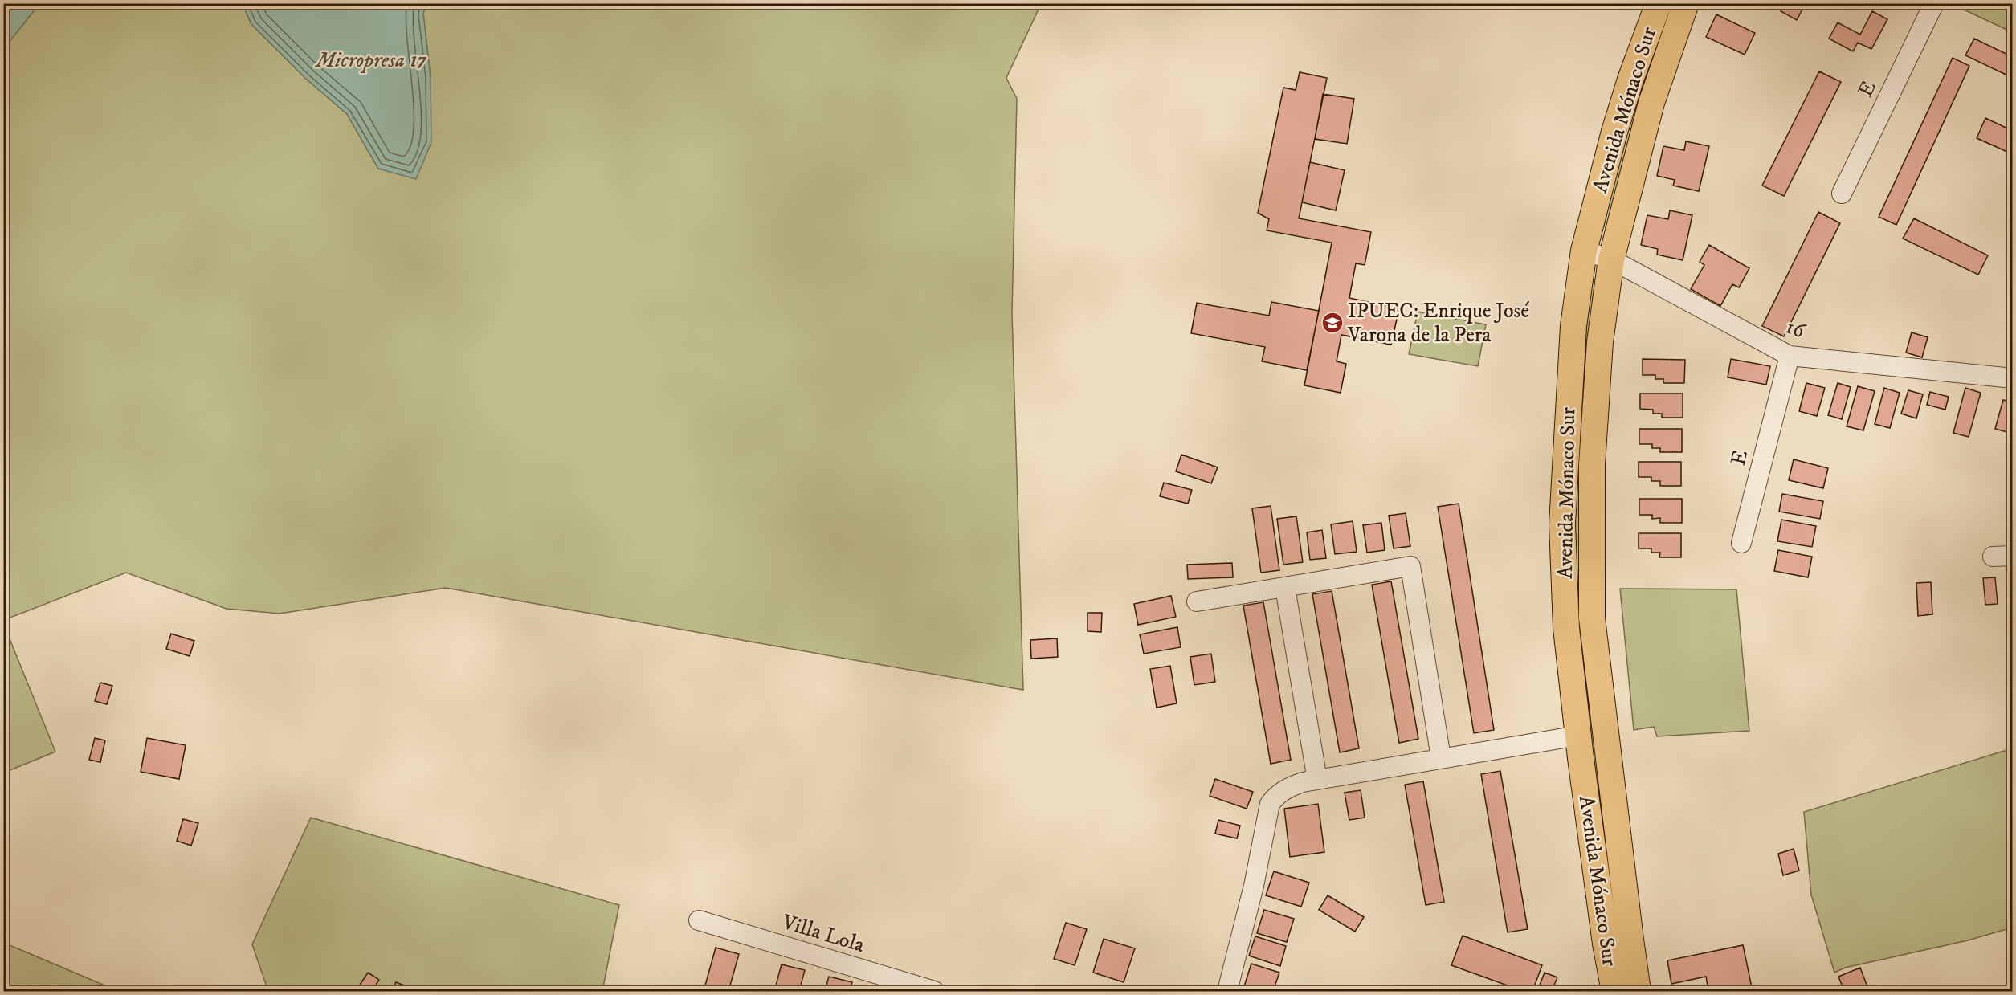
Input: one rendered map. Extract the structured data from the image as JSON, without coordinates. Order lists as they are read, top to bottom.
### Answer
{
  "streets": {
    "main road": ["Avenida Mónaco Sur"],
    "street": ["E", "16", "Villa Lola"]
  },
  "crossings": [
    ["E", "16"],
    ["Avenida Mónaco Sur", "16"]
  ],
  "water": ["Micropresa 17"],
  "places": {
    "school or university": ["IPUEC: Enrique José Varona de la Pera"]
  }
}
